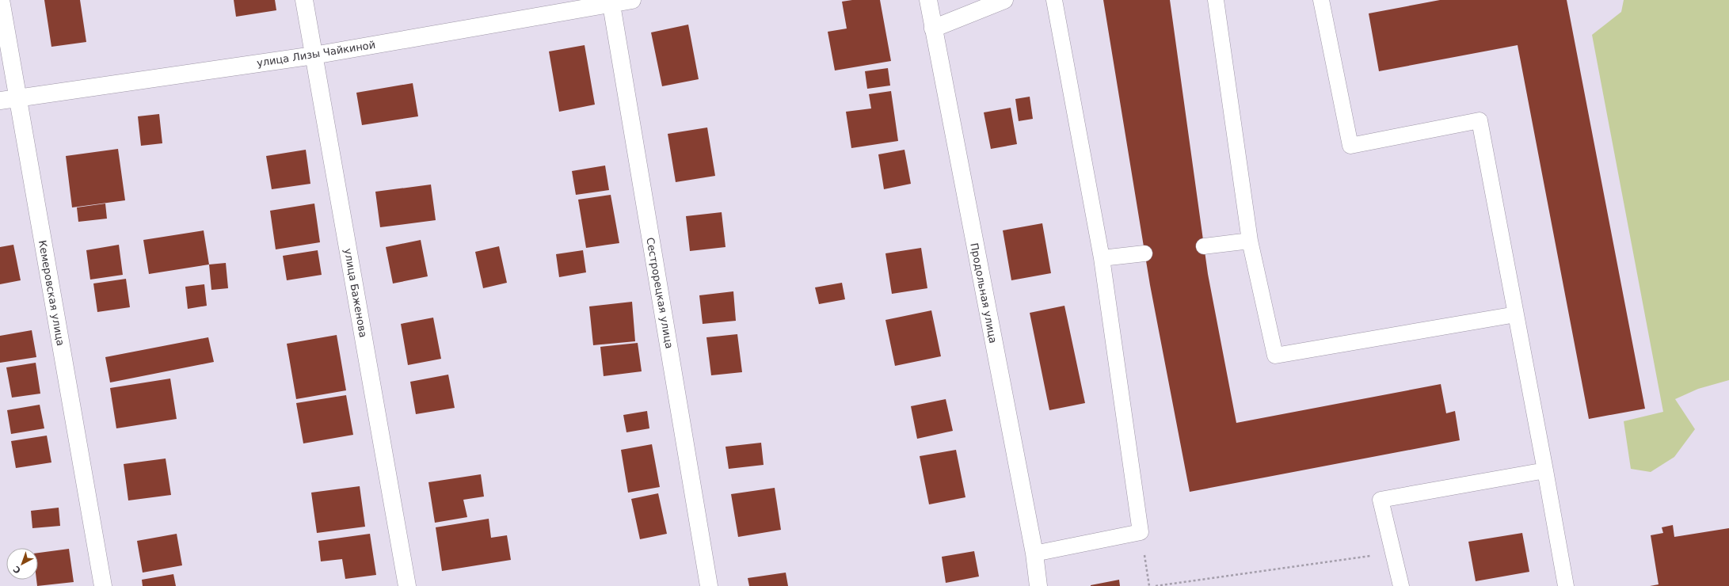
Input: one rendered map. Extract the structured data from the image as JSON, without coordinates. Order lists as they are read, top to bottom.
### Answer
{
  "streets": {
    "street": [
      "улица Лизы Чайкиной",
      "Кемеровская улица",
      "улица Баженова",
      "Сестрорецкая улица",
      "Продольная улица"
    ]
  },
  "crossings": [
    ["улица Лизы Чайкиной", "Кемеровская улица"],
    ["улица Лизы Чайкиной", "улица Баженова"],
    ["улица Лизы Чайкиной", "Сестрорецкая улица"]
  ],
  "north": "bottom left"
}
